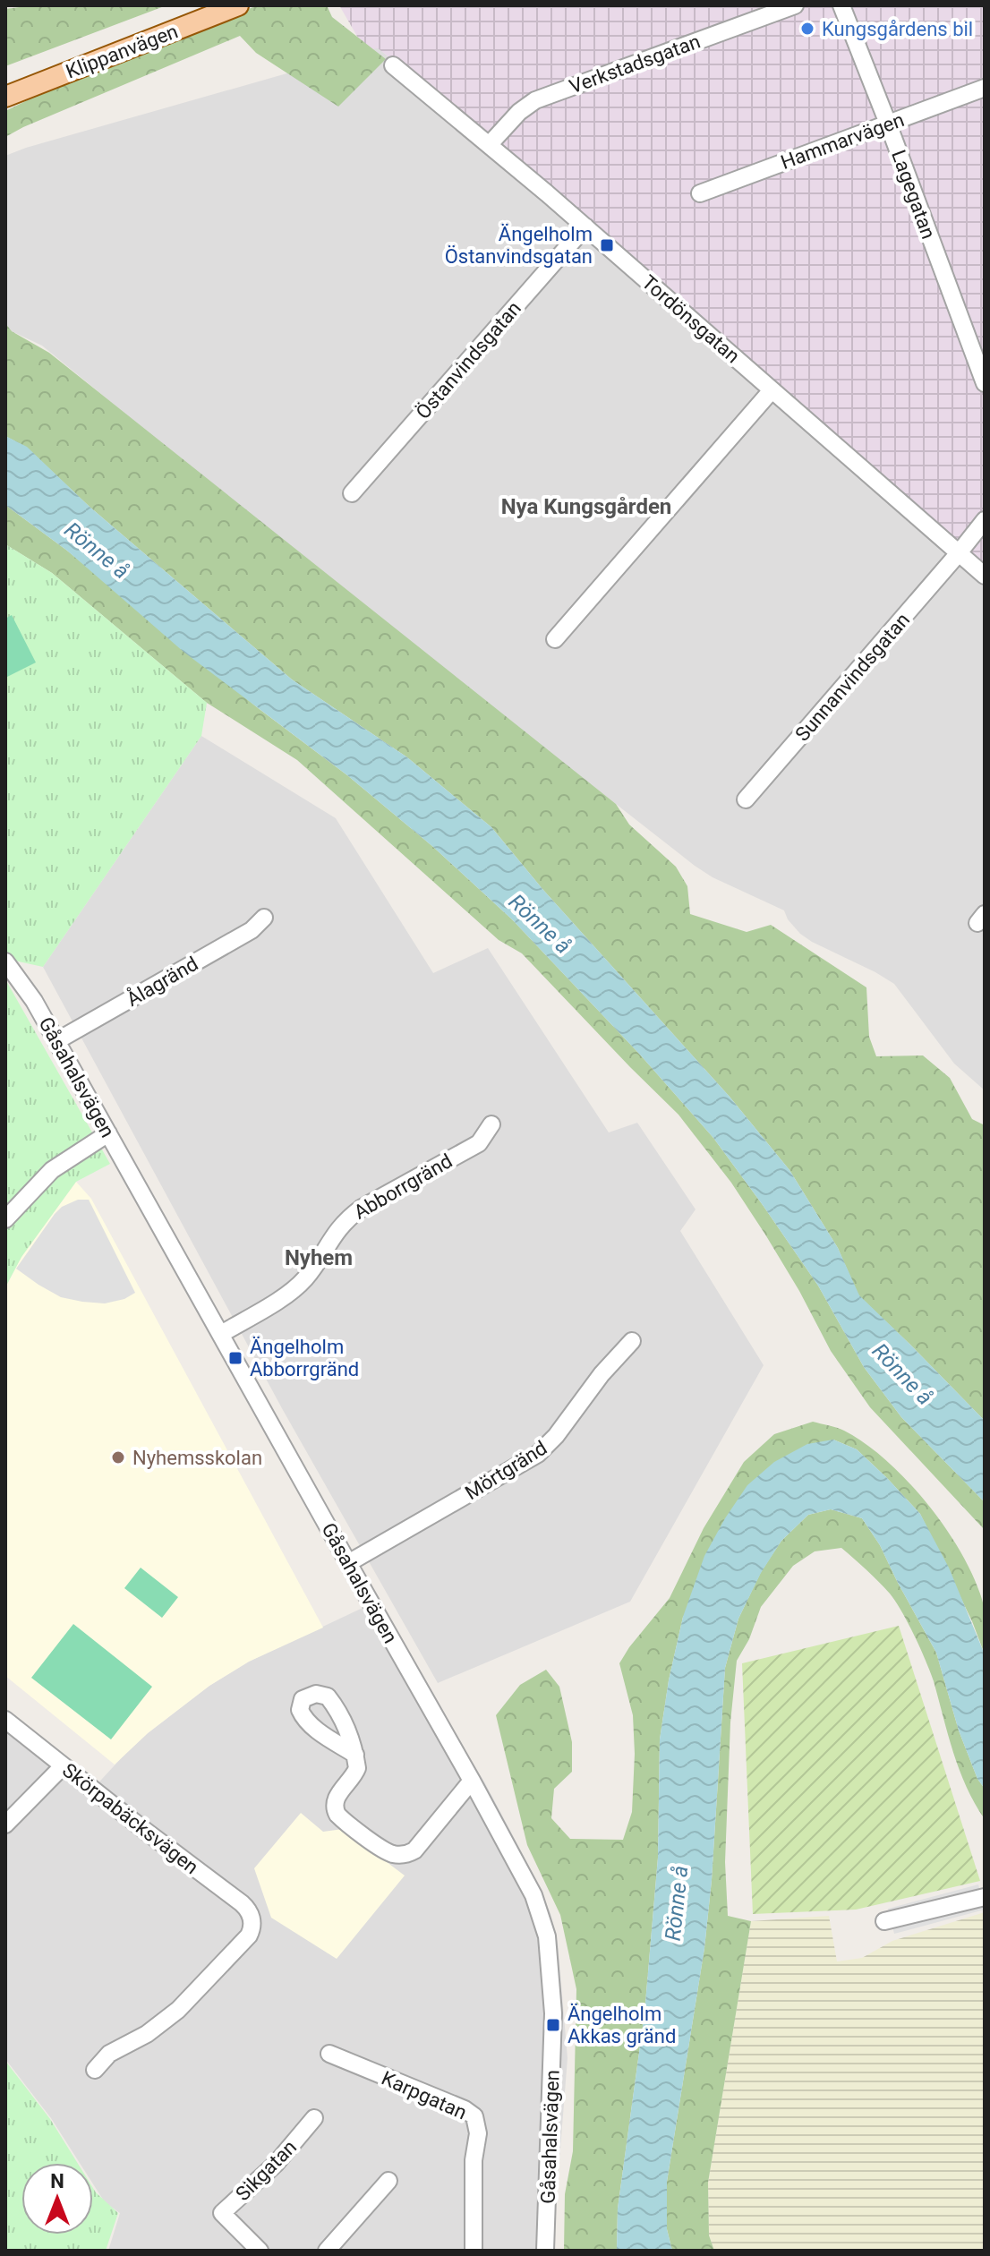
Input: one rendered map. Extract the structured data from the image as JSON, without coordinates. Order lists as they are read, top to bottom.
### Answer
{
  "streets": {
    "main road": ["Klippanvägen"],
    "street": [
      "Verkstadsgatan",
      "Hammarvägen",
      "Lagegatan",
      "Tordönsgatan",
      "Östanvindsgatan",
      "Sunnanvindsgatan",
      "Ålagränd",
      "Gåsahalsvägen",
      "Abborrgränd",
      "Mörtgränd",
      "Skörpabäcksvägen",
      "Karpgatan",
      "Sikgatan"
    ]
  },
  "crossings": [
    ["Verkstadsgatan", "Tordönsgatan"],
    ["Hammarvägen", "Lagegatan"],
    ["Tordönsgatan", "Östanvindsgatan"],
    ["Tordönsgatan", "Sunnanvindsgatan"],
    ["Ålagränd", "Gåsahalsvägen"],
    ["Gåsahalsvägen", "Abborrgränd"],
    ["Gåsahalsvägen", "Mörtgränd"]
  ],
  "districts": ["Nya Kungsgården", "Nyhem"],
  "water": ["Rönne å"],
  "places": {
    "other": ["Kungsgårdens bil", "Nyhemsskolan"],
    "transit": ["Ängelholm Östanvindsgatan", "Ängelholm Abborrgränd", "Ängelholm Akkas gränd"]
  },
  "north": "top"
}
